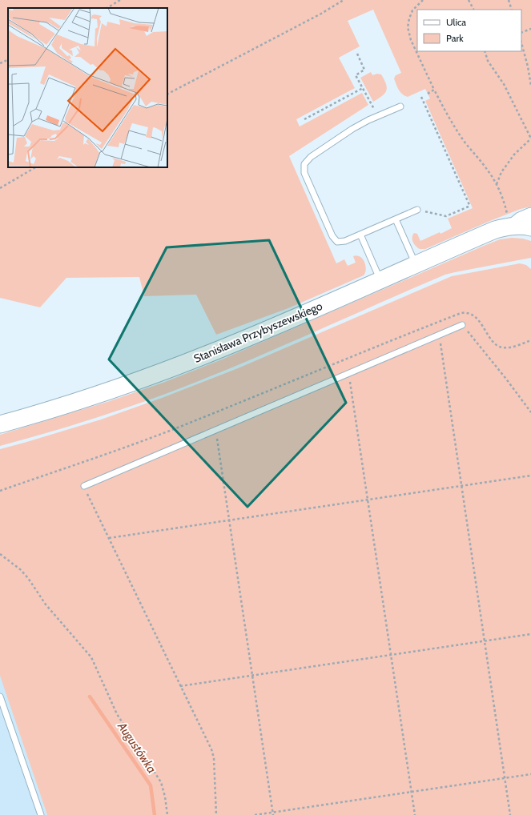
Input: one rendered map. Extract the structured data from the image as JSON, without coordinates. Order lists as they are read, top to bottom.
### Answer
{
  "streets": {
    "street": ["Stanisława Przybyszewskiego"]
  },
  "water": ["Augustówka"],
  "legend": ["Ulica", "Park"]
}
